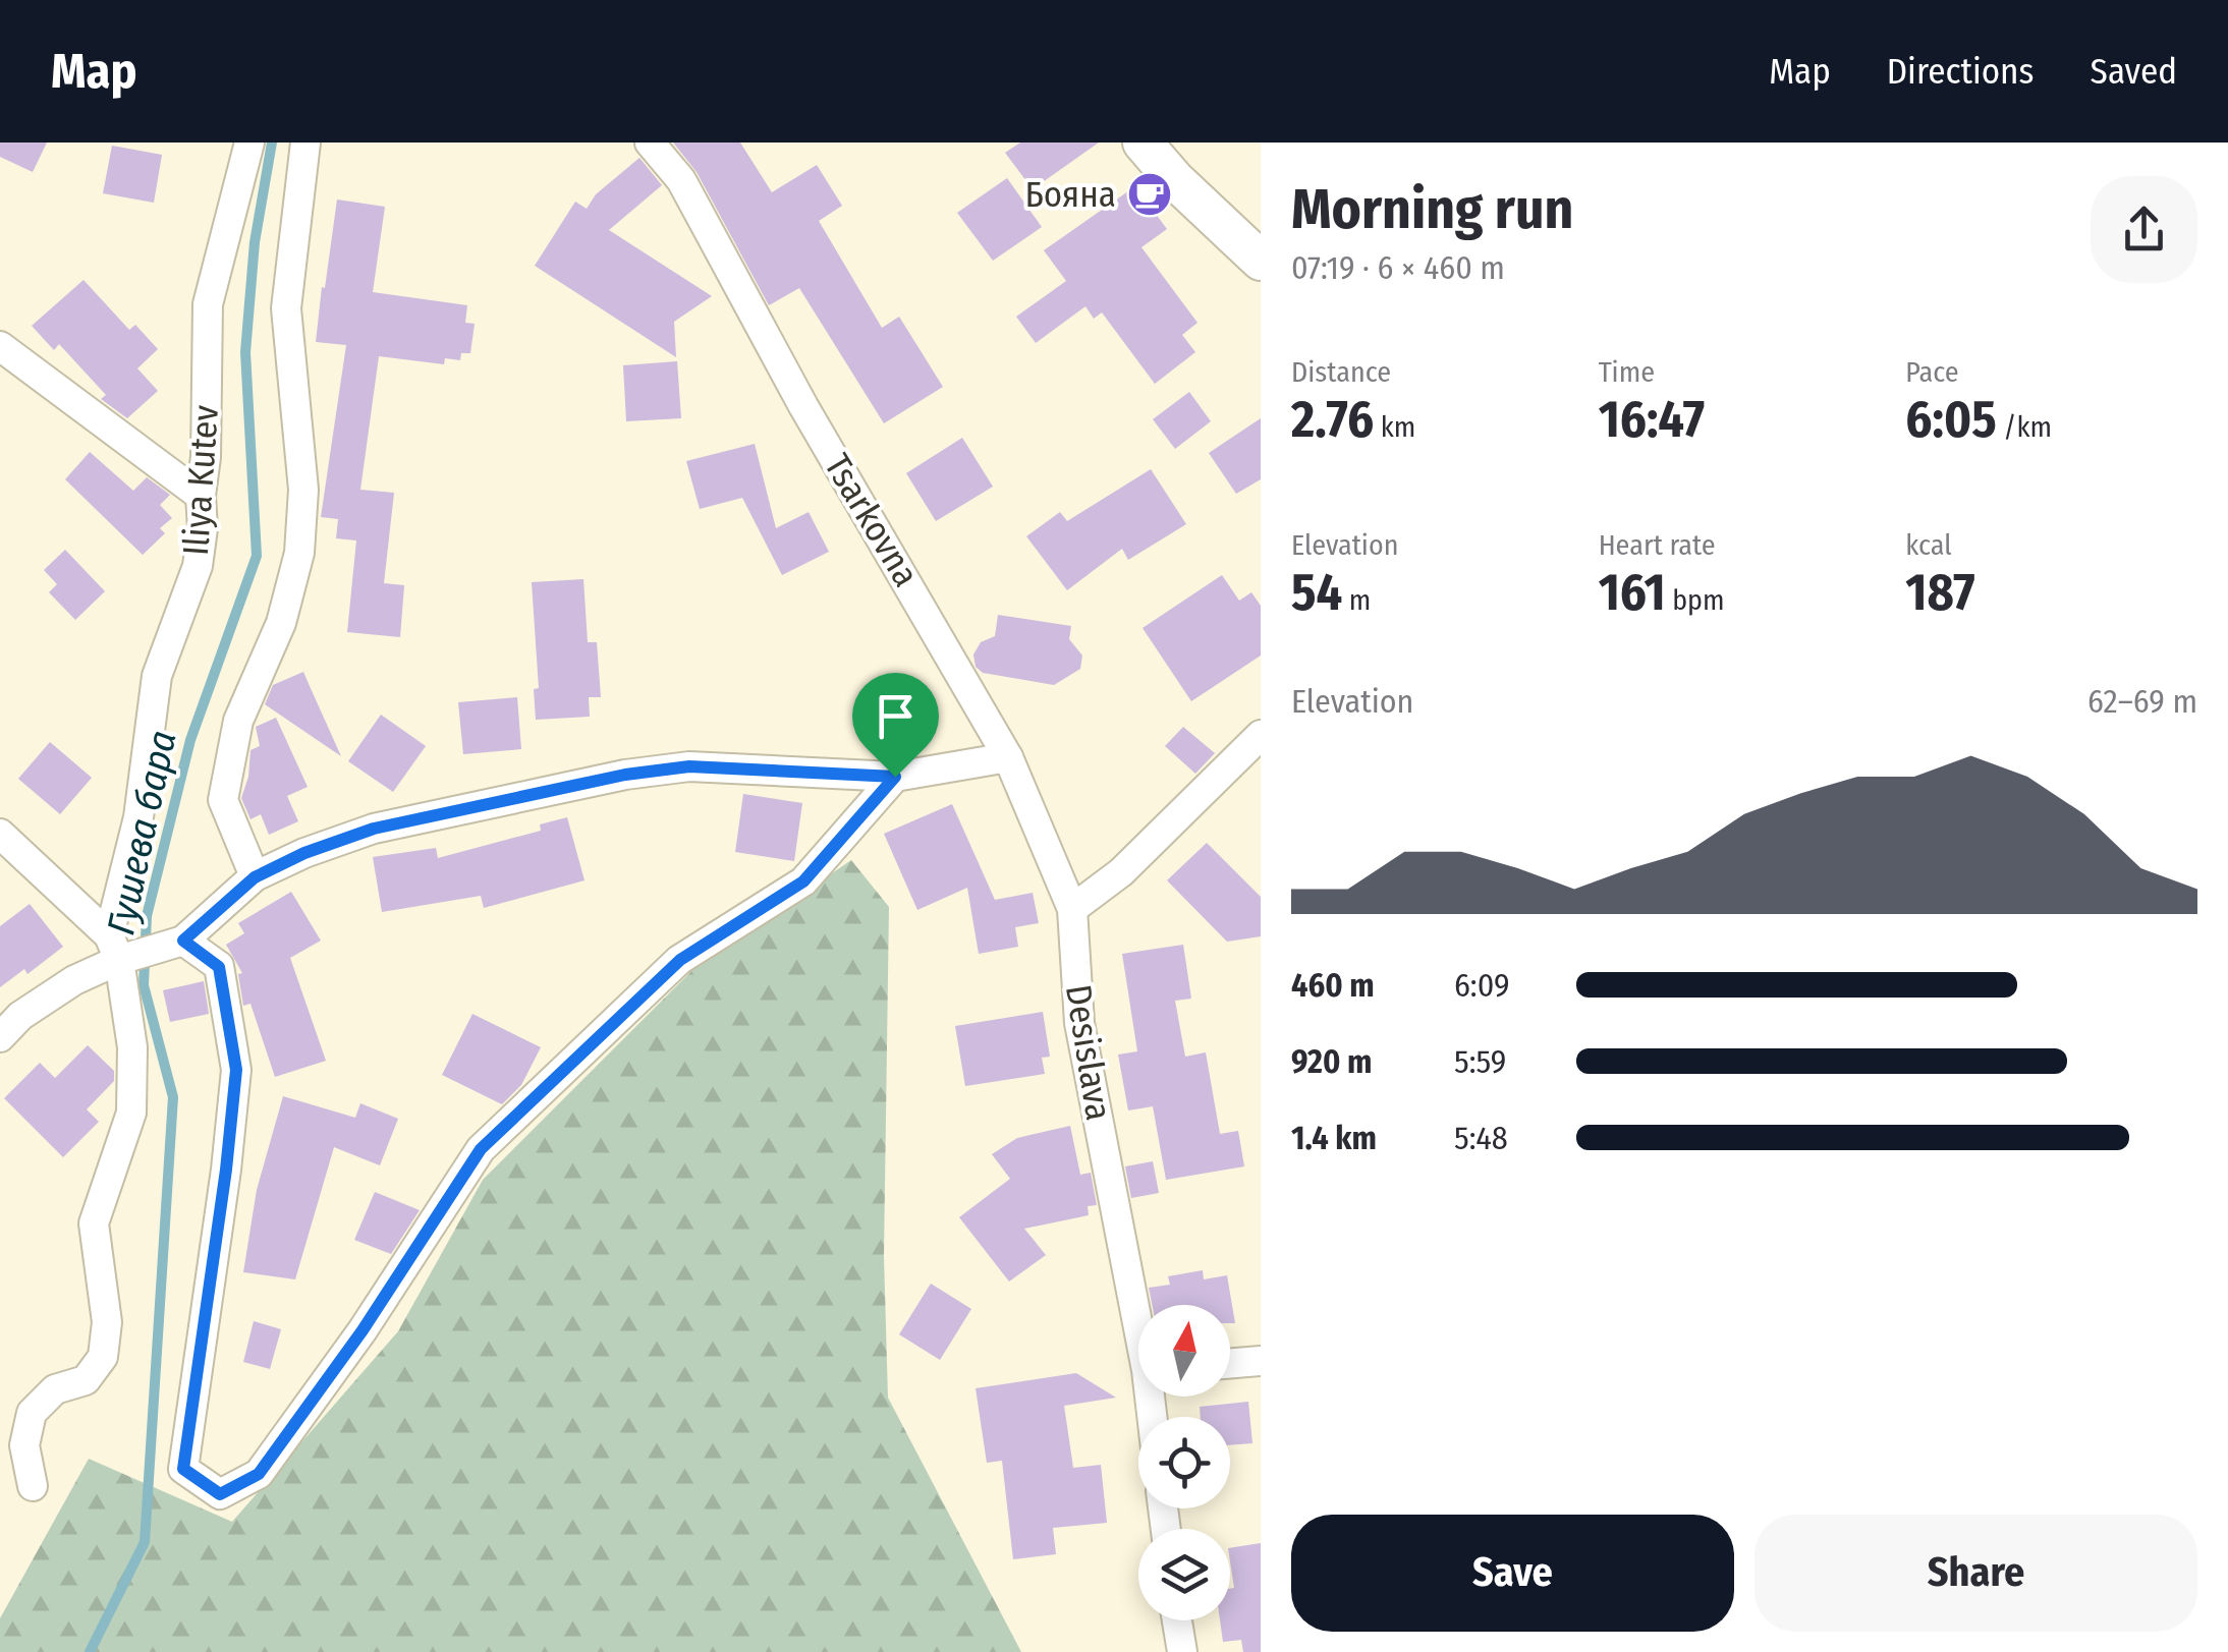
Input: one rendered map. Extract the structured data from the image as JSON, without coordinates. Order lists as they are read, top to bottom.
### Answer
{
  "streets": {
    "street": ["Iliya Kutev", "Tsarkovna", "Desislava"]
  },
  "crossings": [
    ["Tsarkovna", "Desislava"]
  ],
  "water": ["Гушева бара"],
  "places": {
    "cafe": ["Бояна"]
  },
  "north": "top",
  "page": {
    "header": "Map",
    "nav": ["Map", "Directions", "Saved"],
    "heading": ["Morning run", "07:19 · 6 × 460 m"],
    "stats": [
      ["Distance", "2.76 km"],
      ["Time", "16:47"],
      ["Pace", "6:05 /km"],
      ["Elevation", "54 m"],
      ["Heart rate", "161 bpm"],
      ["kcal", "187"]
    ],
    "chart": ["Elevation", "62–69 m"],
    "list": [
      {
        "name": "460 m",
        "note": "6:09"
      },
      {
        "name": "920 m",
        "note": "5:59"
      },
      {
        "name": "1.4 km",
        "note": "5:48"
      }
    ],
    "buttons": ["Save", "Share"]
  }
}
